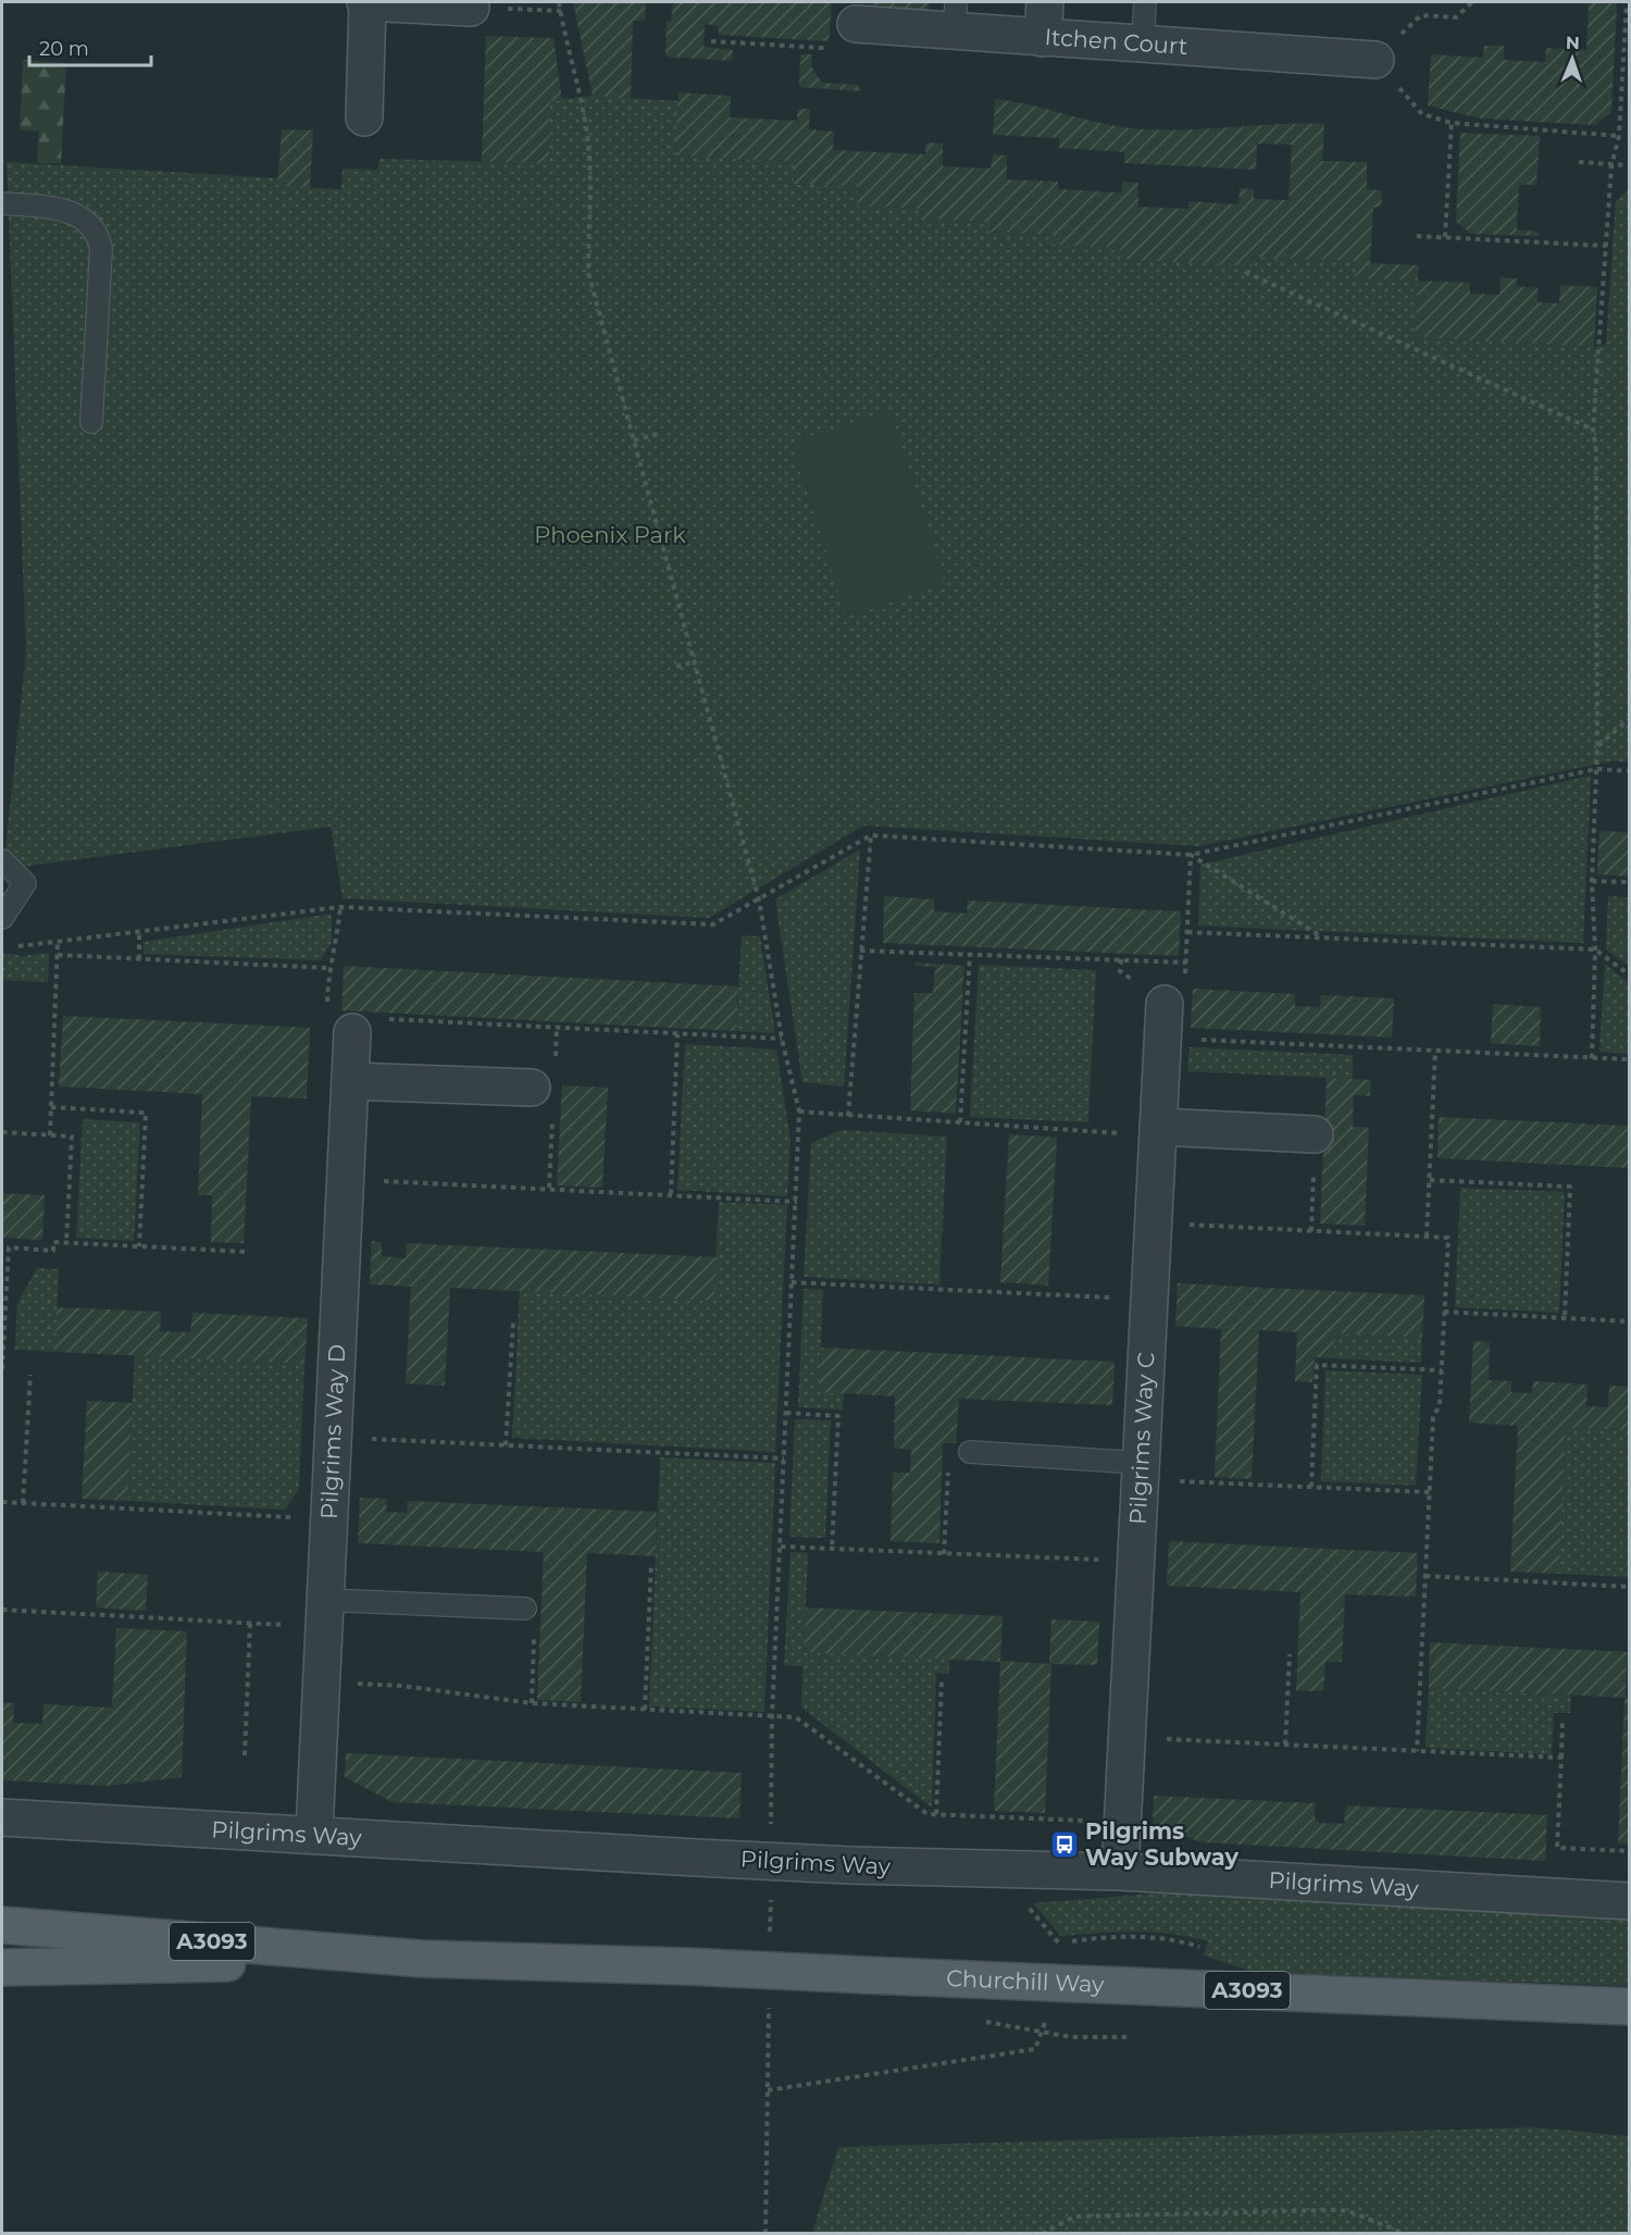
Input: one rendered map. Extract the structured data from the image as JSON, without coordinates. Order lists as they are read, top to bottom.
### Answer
{
  "streets": {
    "main road": ["A3093", "Churchill Way"],
    "street": [
      "Itchen Court",
      "Pilgrims Way D",
      "Pilgrims Way C",
      "Pilgrims Way"
    ]
  },
  "crossings": [
    ["Pilgrims Way D", "Pilgrims Way"],
    ["Pilgrims Way C", "Pilgrims Way"],
    ["A3093", "Churchill Way"]
  ],
  "parks": ["Phoenix Park"],
  "places": {
    "bus stop": ["Pilgrims Way Subway"]
  },
  "scale_bar": "20 m",
  "north": "top"
}
